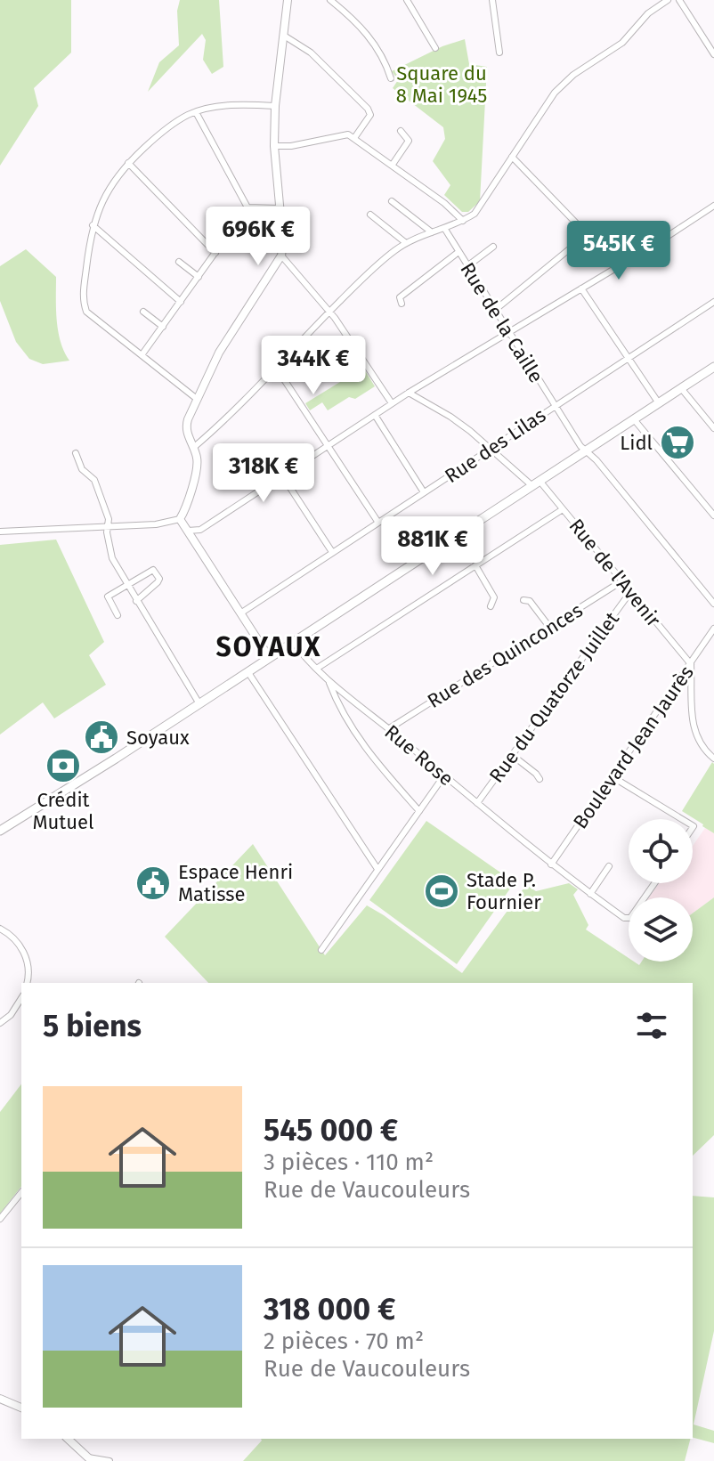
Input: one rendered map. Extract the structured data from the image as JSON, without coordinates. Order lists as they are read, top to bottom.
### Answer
{
  "streets": {
    "street": [
      "Rue de la Caille",
      "Rue des Lilas",
      "Rue de l'Avenir",
      "Rue des Quinconces",
      "Rue du Quatorze Juillet",
      "Boulevard Jean Jaurès",
      "Rue Rose"
    ]
  },
  "crossings": [
    ["Rue de la Caille", "Rue des Lilas"],
    ["Rue des Lilas", "Rue de l'Avenir"],
    ["Rue de l'Avenir", "Rue des Quinconces"],
    ["Rue de l'Avenir", "Rue du Quatorze Juillet"],
    ["Rue de l'Avenir", "Boulevard Jean Jaurès"],
    ["Rue des Quinconces", "Rue Rose"],
    ["Rue du Quatorze Juillet", "Rue Rose"],
    ["Boulevard Jean Jaurès", "Rue Rose"]
  ],
  "districts": ["SOYAUX"],
  "parks": ["Square du 8 Mai 1945"],
  "places": {
    "supermarket": ["Lidl"],
    "public building": ["Soyaux", "Espace Henri Matisse"],
    "bank": ["Crédit Mutuel"],
    "sports": ["Stade P. Fournier"]
  },
  "page": {
    "price": [
      "696K €",
      "545K €",
      "344K €",
      "318K €",
      "881K €"
    ],
    "heading": "5 biens",
    "list": [
      {
        "name": "545 000 €",
        "note": "3 pièces · 110 m² · Rue de Vaucouleurs"
      },
      {
        "name": "318 000 €",
        "note": "2 pièces · 70 m² · Rue de Vaucouleurs"
      }
    ]
  }
}
